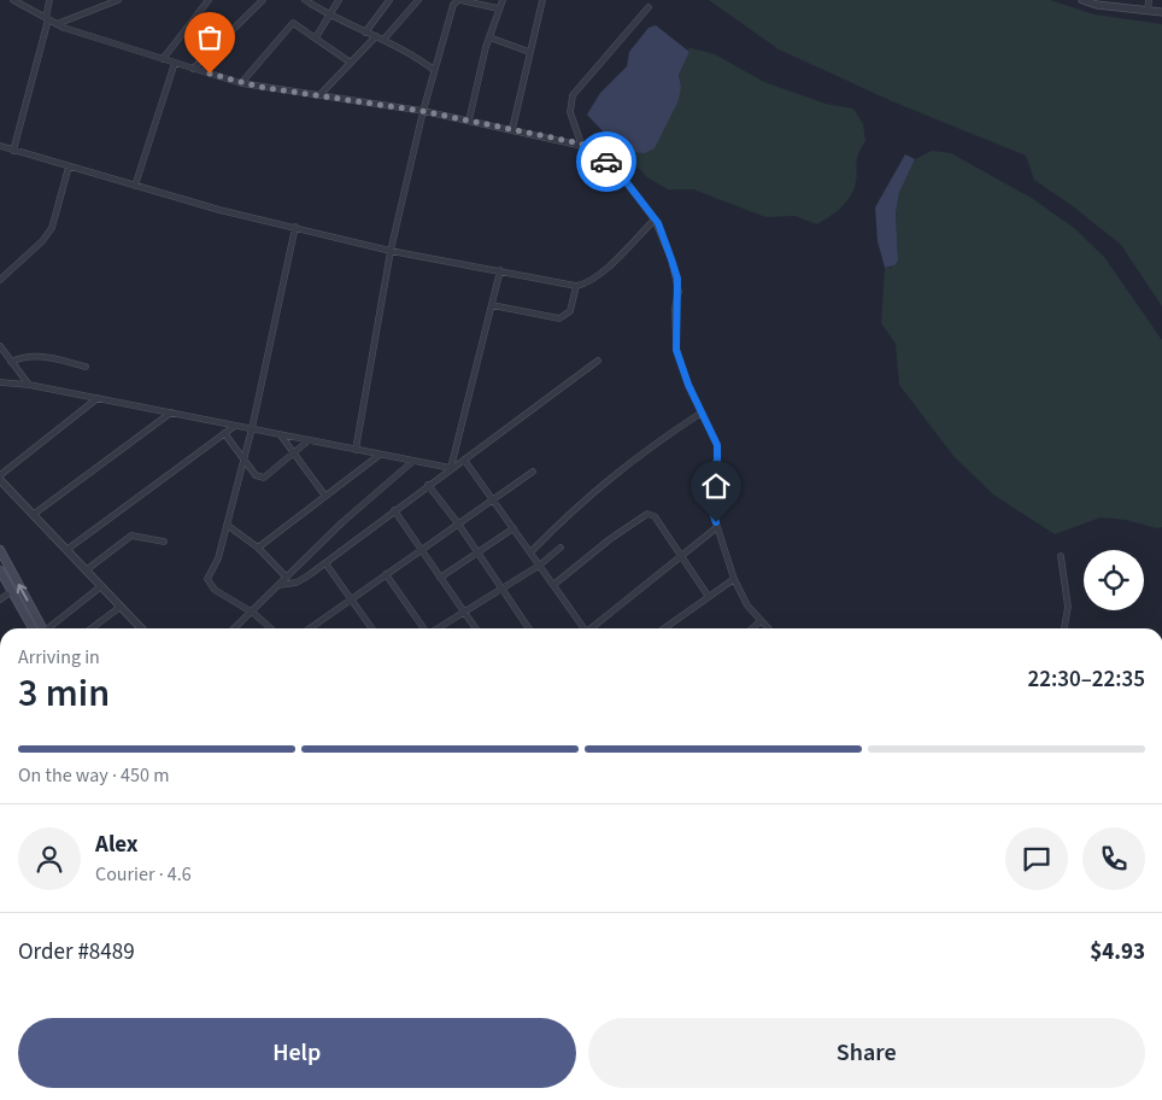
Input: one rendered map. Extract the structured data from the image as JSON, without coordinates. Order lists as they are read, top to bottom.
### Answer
{
  "page": {
    "heading": ["3 min", "Arriving in", "22:30–22:35"],
    "panel": [
      "Alex",
      "Courier · 4.6",
      "Order #8489",
      "$4.93"
    ],
    "bar": "On the way · 450 m",
    "buttons": ["Help", "Share"]
  }
}
